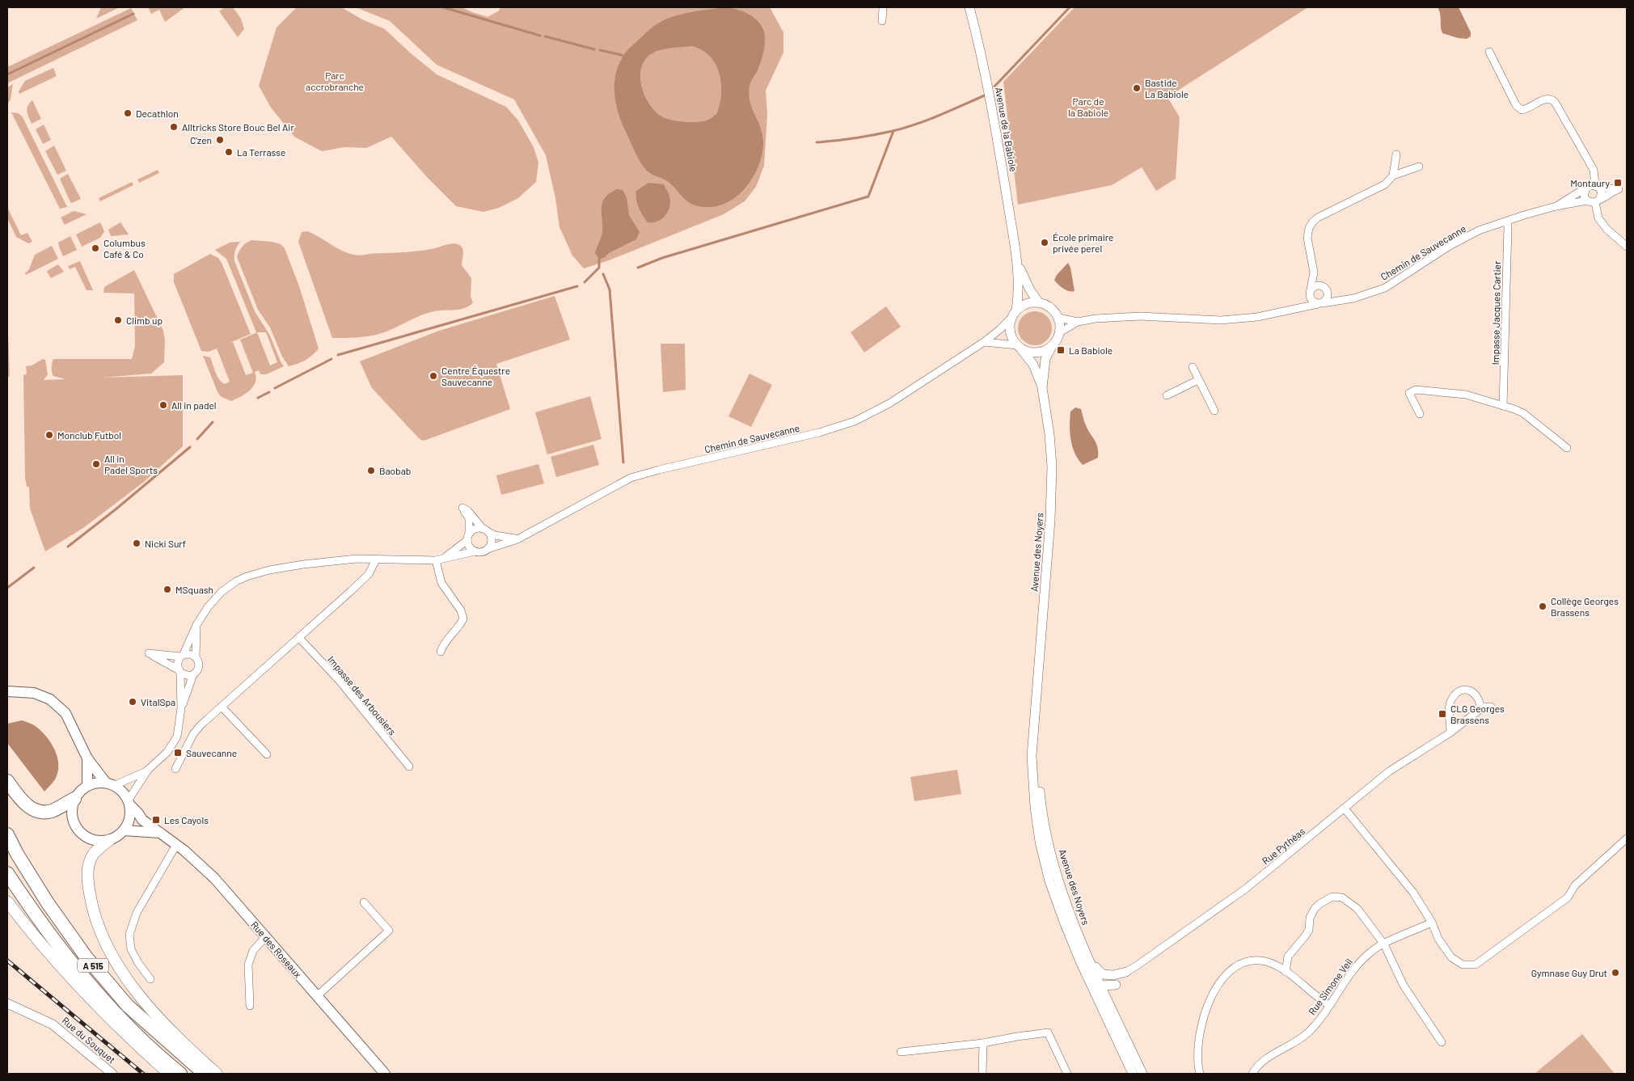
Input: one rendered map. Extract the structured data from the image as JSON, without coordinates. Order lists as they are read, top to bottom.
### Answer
{
  "streets": {
    "highway": ["A 515"],
    "main road": ["Rue des Roseaux"],
    "street": [
      "Avenue de la Babiole",
      "Chemin de Sauvecanne",
      "Impasse Jacques Cartier",
      "Avenue des Noyers",
      "Impasse des Arbousiers",
      "Rue Pythéas",
      "Rue Simone Veil",
      "Rue du Souquet"
    ]
  },
  "crossings": [
    ["Avenue de la Babiole", "Chemin de Sauvecanne"],
    ["Avenue de la Babiole", "Avenue des Noyers"],
    ["Chemin de Sauvecanne", "Impasse Jacques Cartier"],
    ["Chemin de Sauvecanne", "Avenue des Noyers"]
  ],
  "parks": ["Parc accrobranche", "Parc de la Babiole"],
  "places": {
    "other": [
      "Bastide La Babiole",
      "Decathlon",
      "Alltricks Store Bouc Bel Air",
      "C'zen",
      "La Terrasse",
      "École primaire privée perel",
      "Columbus Café & Co",
      "Climb up",
      "Centre Équestre Sauvecanne",
      "All in padel",
      "Monclub Futbol",
      "All in Padel Sports",
      "Baobab",
      "Nicki Surf",
      "MSquash",
      "Collège Georges Brassens",
      "VitalSpa",
      "Gymnase Guy Drut"
    ],
    "transit": [
      "Montaury",
      "La Babiole",
      "CLG Georges Brassens",
      "Sauvecanne",
      "Les Cayols"
    ]
  }
}
